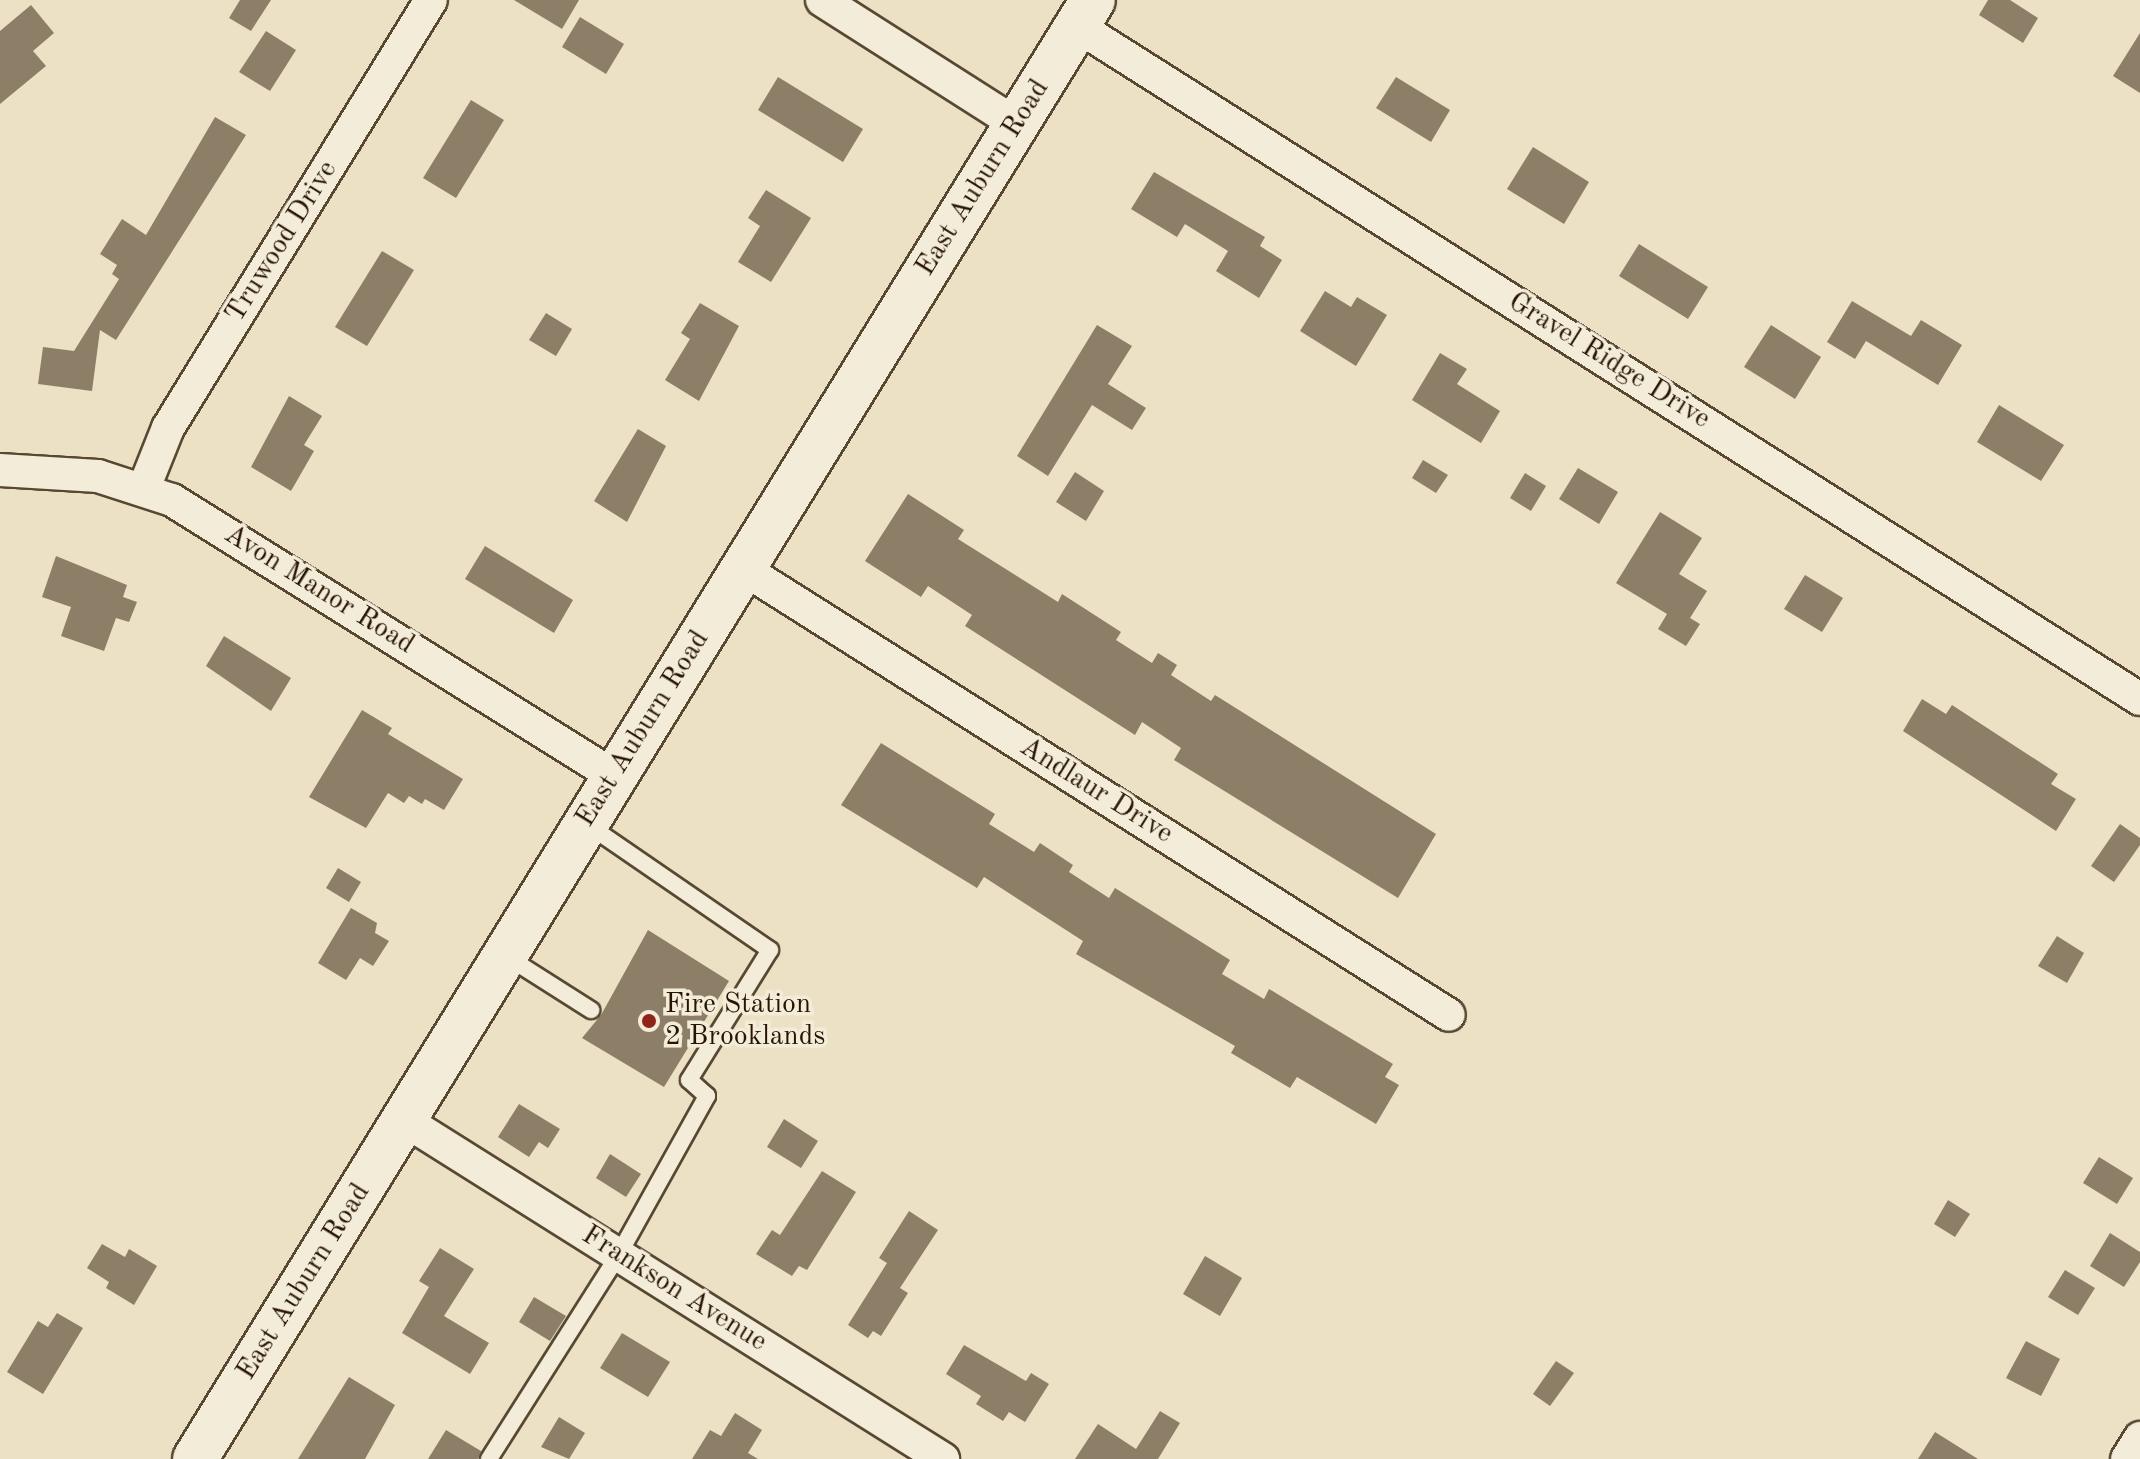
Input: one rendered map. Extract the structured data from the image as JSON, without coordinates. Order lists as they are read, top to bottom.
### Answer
{
  "streets": {
    "main road": ["East Auburn Road"],
    "street": [
      "Truwood Drive",
      "Gravel Ridge Drive",
      "Avon Manor Road",
      "Andlaur Drive",
      "Frankson Avenue"
    ]
  },
  "crossings": [
    ["East Auburn Road", "Gravel Ridge Drive"],
    ["East Auburn Road", "Avon Manor Road"],
    ["East Auburn Road", "Andlaur Drive"],
    ["East Auburn Road", "Frankson Avenue"],
    ["Truwood Drive", "Avon Manor Road"]
  ],
  "places": ["Fire Station 2 Brooklands"]
}
